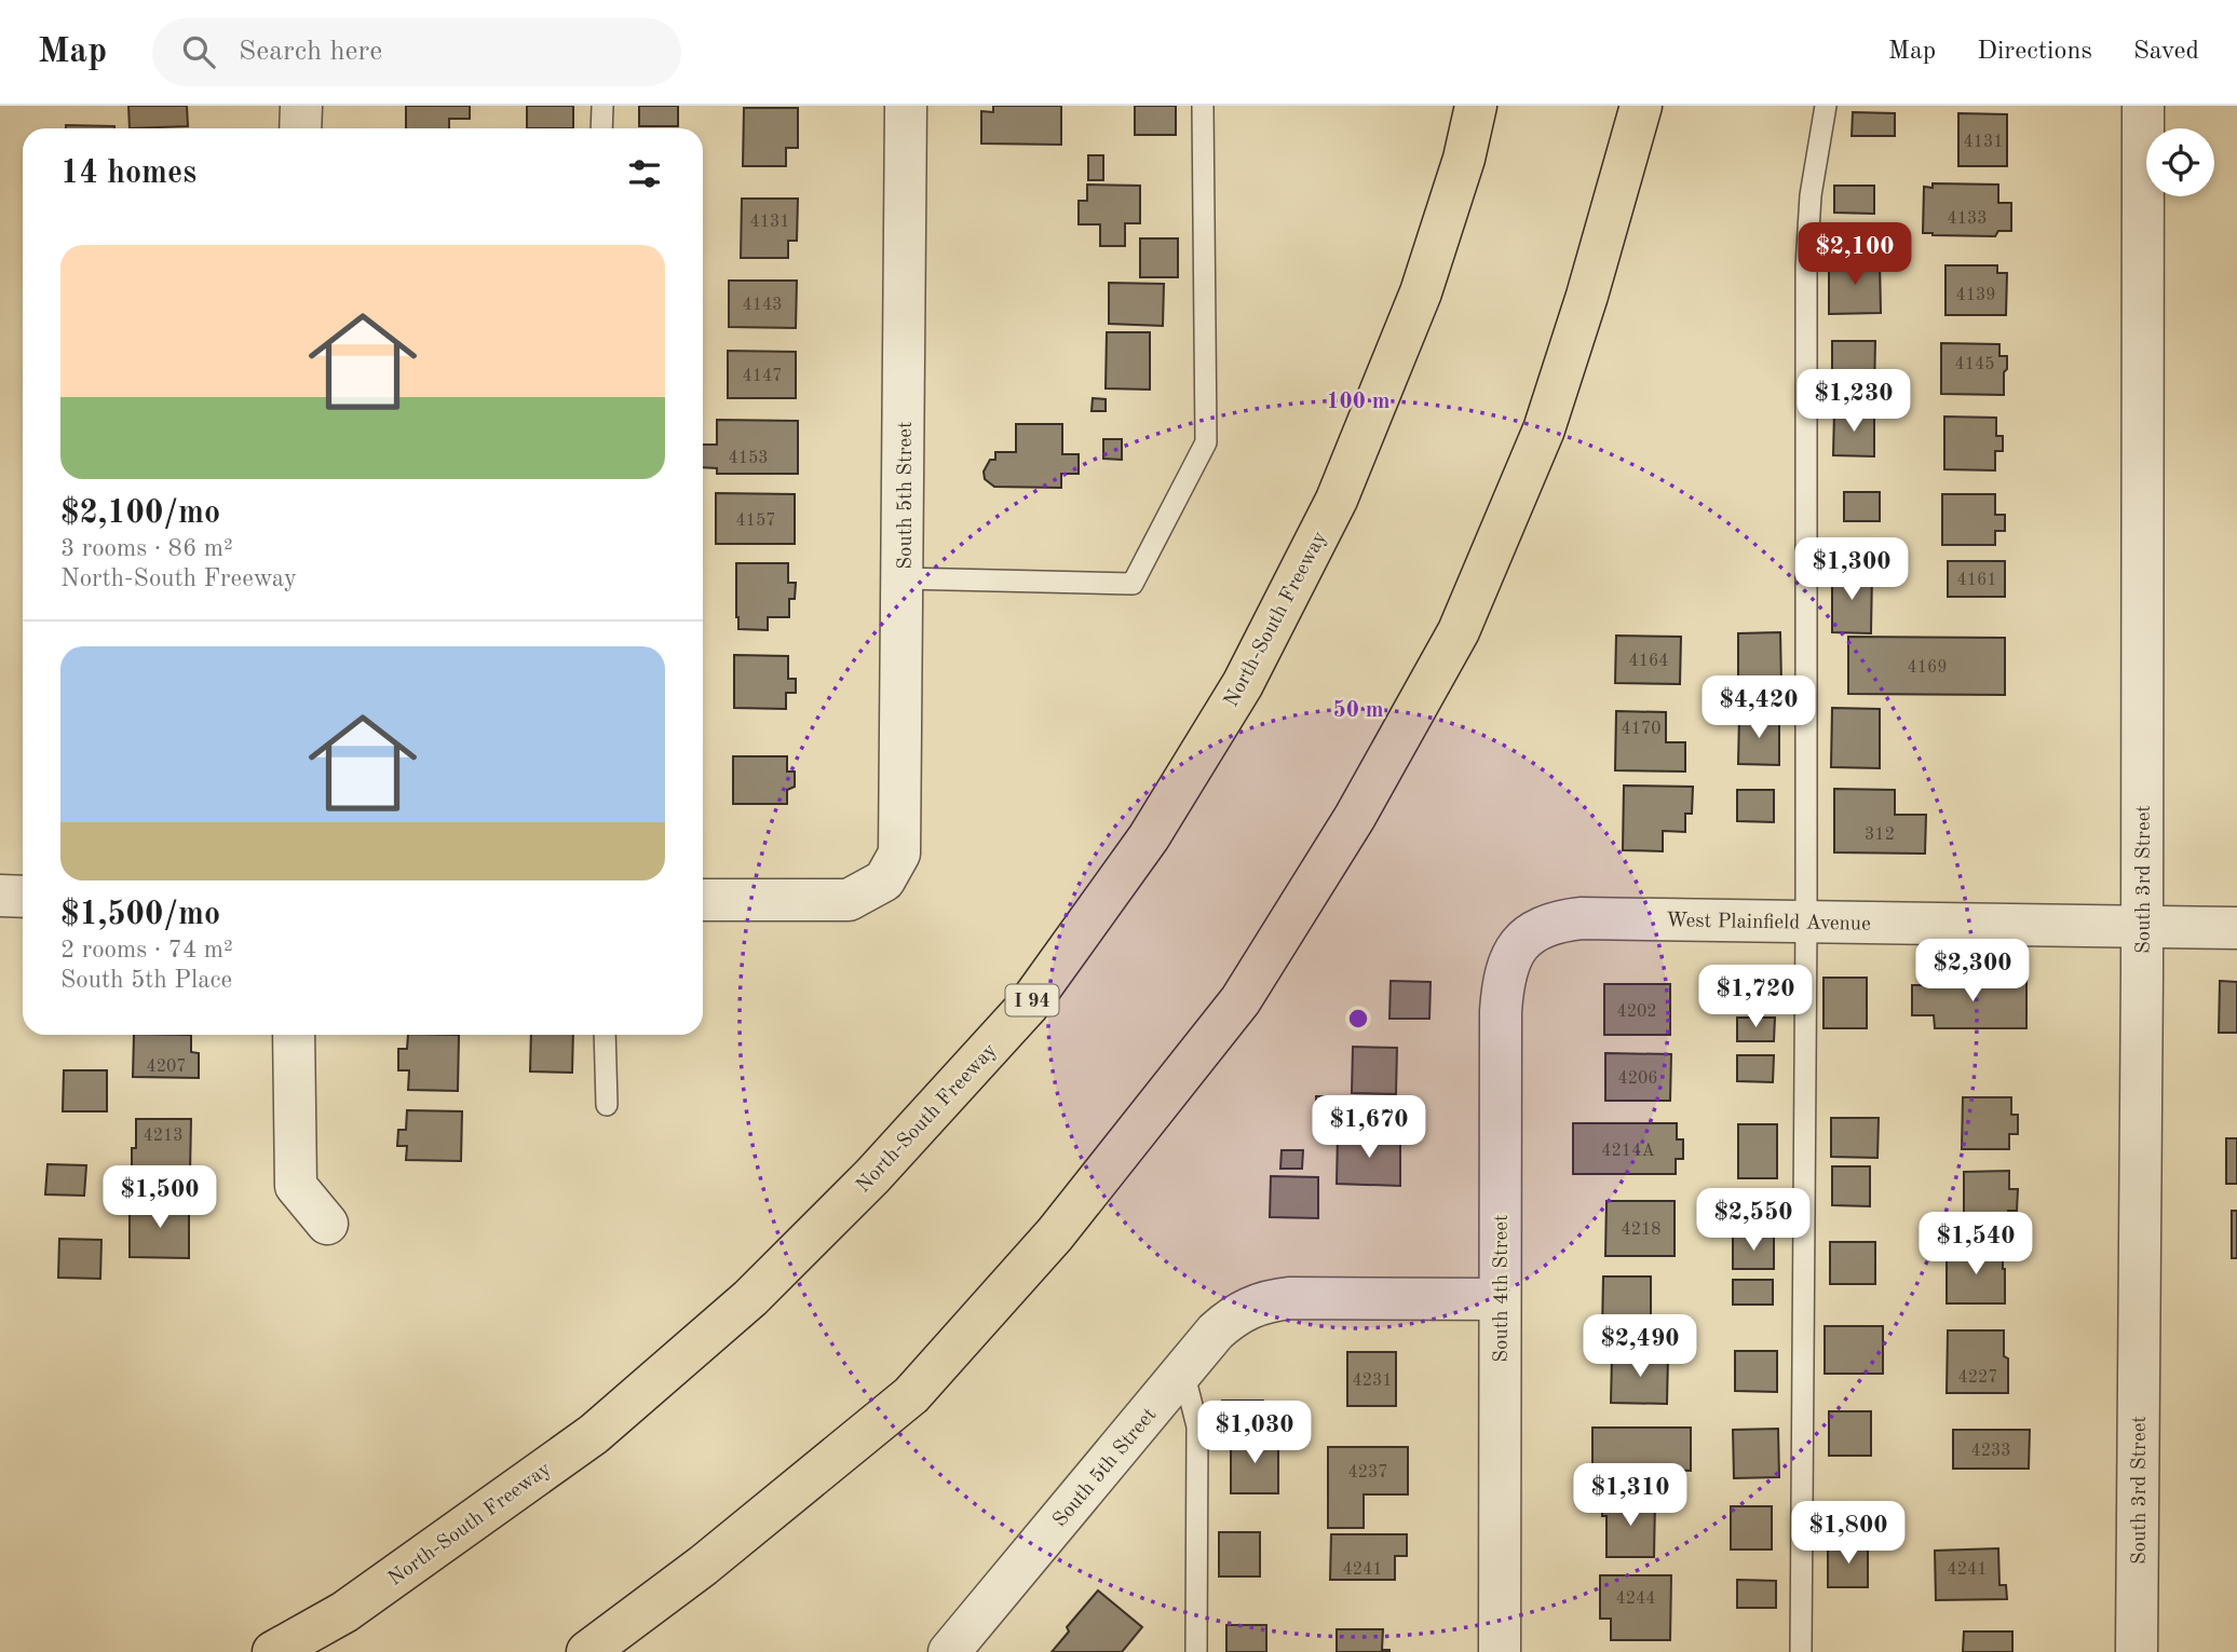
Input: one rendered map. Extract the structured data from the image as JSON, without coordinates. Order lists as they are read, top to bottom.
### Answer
{
  "streets": {
    "highway": ["North-South Freeway", "I 94"],
    "street": [
      "South 5th Street",
      "South 3rd Street",
      "West Plainfield Avenue",
      "South 4th Street"
    ]
  },
  "crossings": [
    ["South 5th Street", "South 4th Street"],
    ["South 3rd Street", "West Plainfield Avenue"],
    ["West Plainfield Avenue", "South 4th Street"]
  ],
  "house_numbers": [
    "4131",
    "4133",
    "4131",
    "4139",
    "4143",
    "4145",
    "4147",
    "4153",
    "4157",
    "4161",
    "4164",
    "4169",
    "4170",
    "312",
    "4202",
    "4207",
    "4206",
    "4213",
    "4214A",
    "4218",
    "4227",
    "4231",
    "4233",
    "4237",
    "4241",
    "4241",
    "4244"
  ],
  "page": {
    "header": "Map",
    "search": "Search here",
    "nav": ["Map", "Directions", "Saved"],
    "heading": "14 homes",
    "list": [
      {
        "name": "$2,100/mo",
        "note": "3 rooms · 86 m² · North-South Freeway"
      },
      {
        "name": "$1,500/mo",
        "note": "2 rooms · 74 m² · South 5th Place"
      }
    ],
    "price": [
      "$2,100",
      "$1,230",
      "$1,300",
      "$4,420",
      "$2,300",
      "$1,720",
      "$1,670",
      "$1,500",
      "$2,550",
      "$1,540",
      "$2,490",
      "$1,030",
      "$1,310",
      "$1,800"
    ]
  },
  "rings": ["100 m", "50 m"]
}
